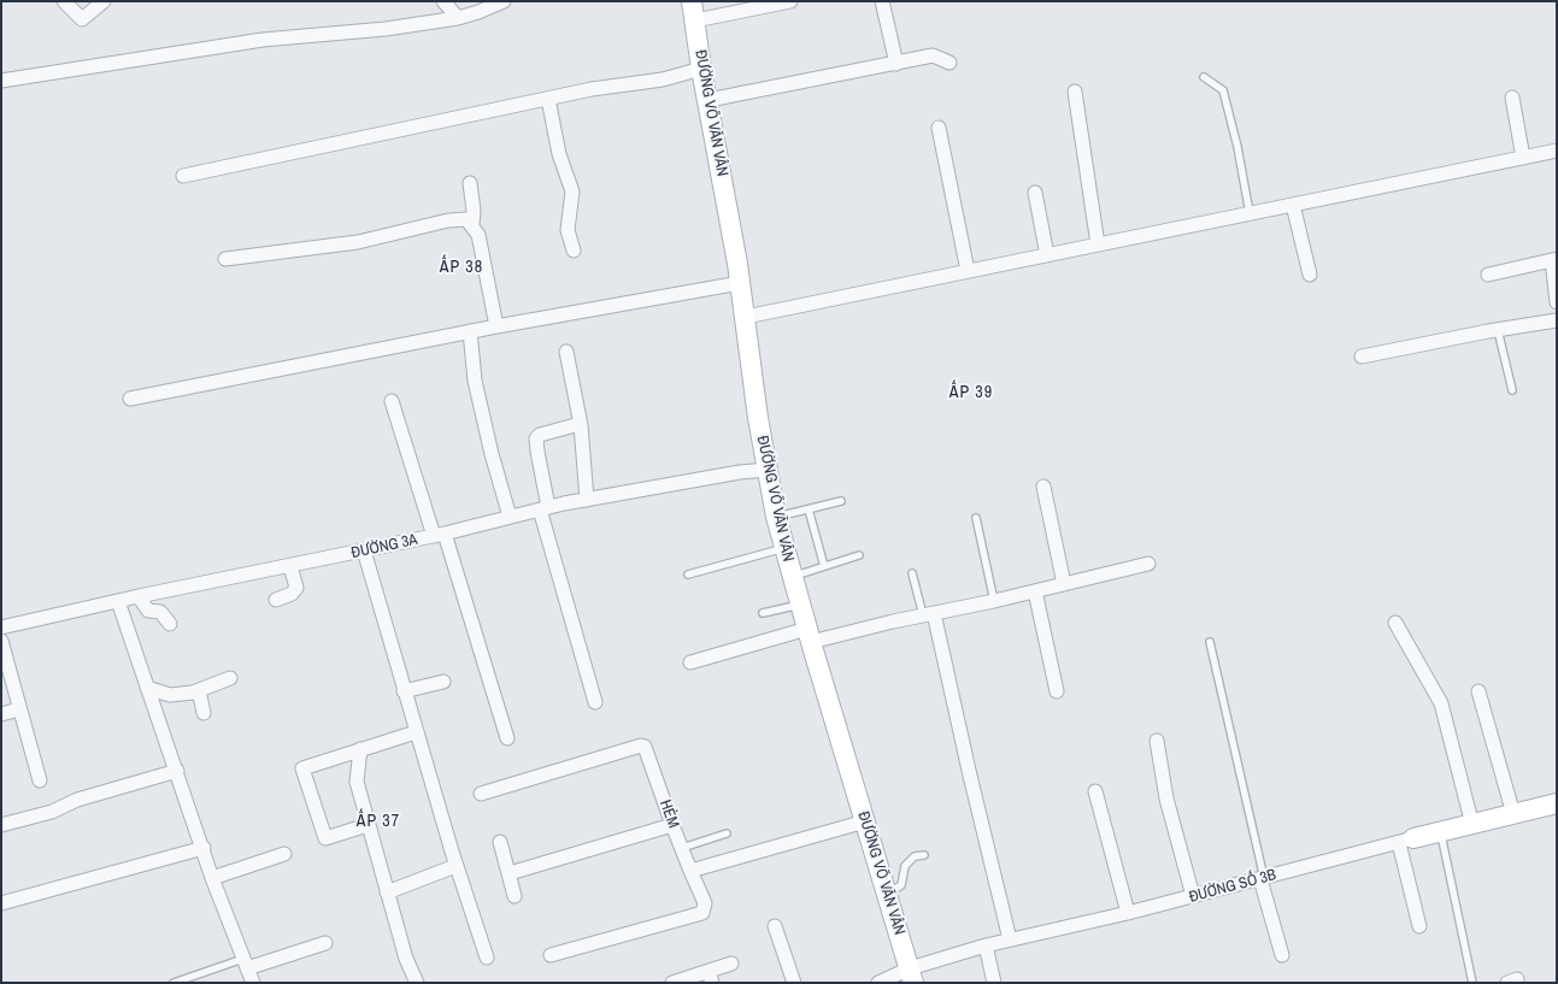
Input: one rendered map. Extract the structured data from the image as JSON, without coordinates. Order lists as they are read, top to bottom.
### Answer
{
  "streets": {
    "street": [
      "ĐƯỜNG VÕ VĂN VÂN",
      "ĐƯỜNG 3A",
      "HẺM",
      "ĐƯỜNG SỐ 3B"
    ]
  },
  "crossings": [
    ["ĐƯỜNG VÕ VĂN VÂN", "ĐƯỜNG 3A"],
    ["ĐƯỜNG VÕ VĂN VÂN", "ĐƯỜNG SỐ 3B"]
  ],
  "districts": ["ẤP 38", "ẤP 39", "ẤP 37"]
}
